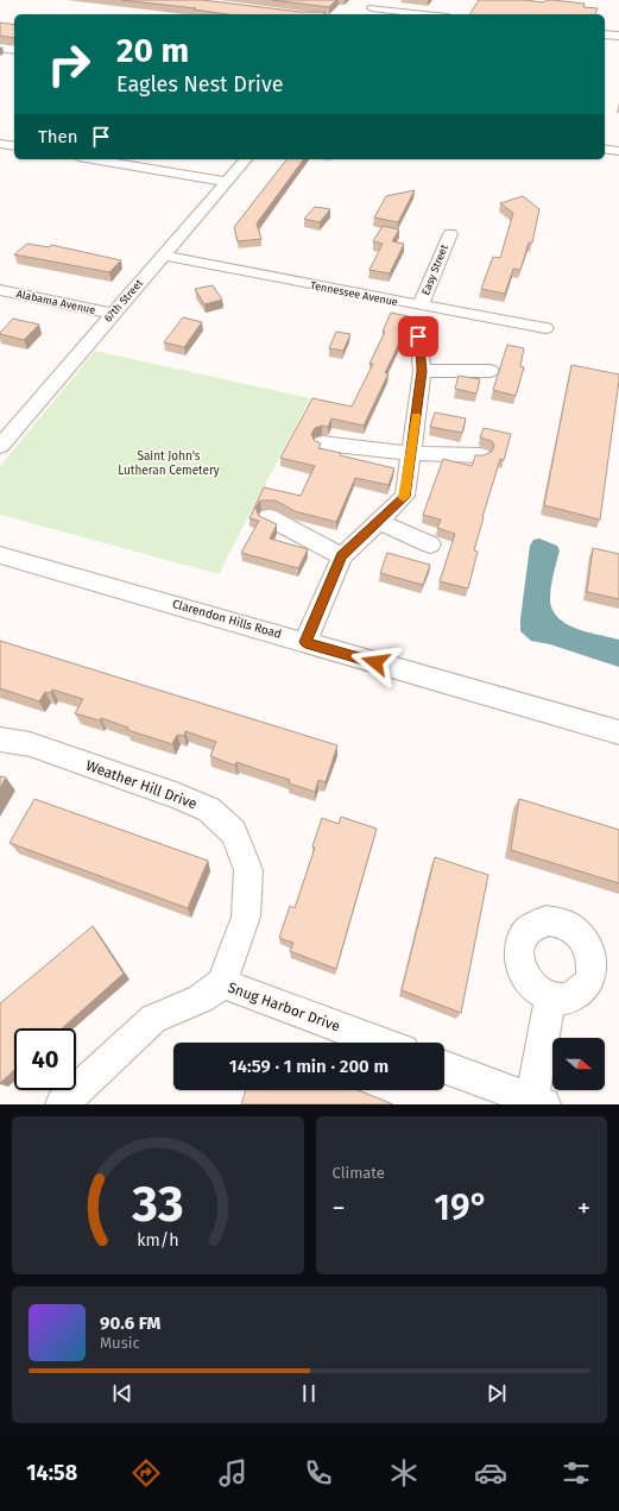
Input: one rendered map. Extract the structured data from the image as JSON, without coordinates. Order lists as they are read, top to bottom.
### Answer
{
  "streets": {
    "street": [
      "Easy Street",
      "Tennessee Avenue",
      "67th Street",
      "Alabama Avenue",
      "Clarendon Hills Road",
      "Weather Hill Drive",
      "Snug Harbor Drive"
    ]
  },
  "crossings": [
    ["Easy Street", "Tennessee Avenue"],
    ["Tennessee Avenue", "67th Street"],
    ["67th Street", "Alabama Avenue"],
    ["Weather Hill Drive", "Snug Harbor Drive"]
  ],
  "parks": ["Saint John's Lutheran Cemetery"],
  "north": "right",
  "page": {
    "turn": ["20 m", "Eagles Nest Drive"],
    "then": "Then",
    "limit": "40",
    "trip": "14:59 · 1 min · 200 m",
    "tile": "Climate",
    "heat": ["−", "19°", "+"],
    "song": ["90.6 FM", "Music"],
    "tabs": "14:58",
    "gauge": ["33", "km/h"]
  }
}
